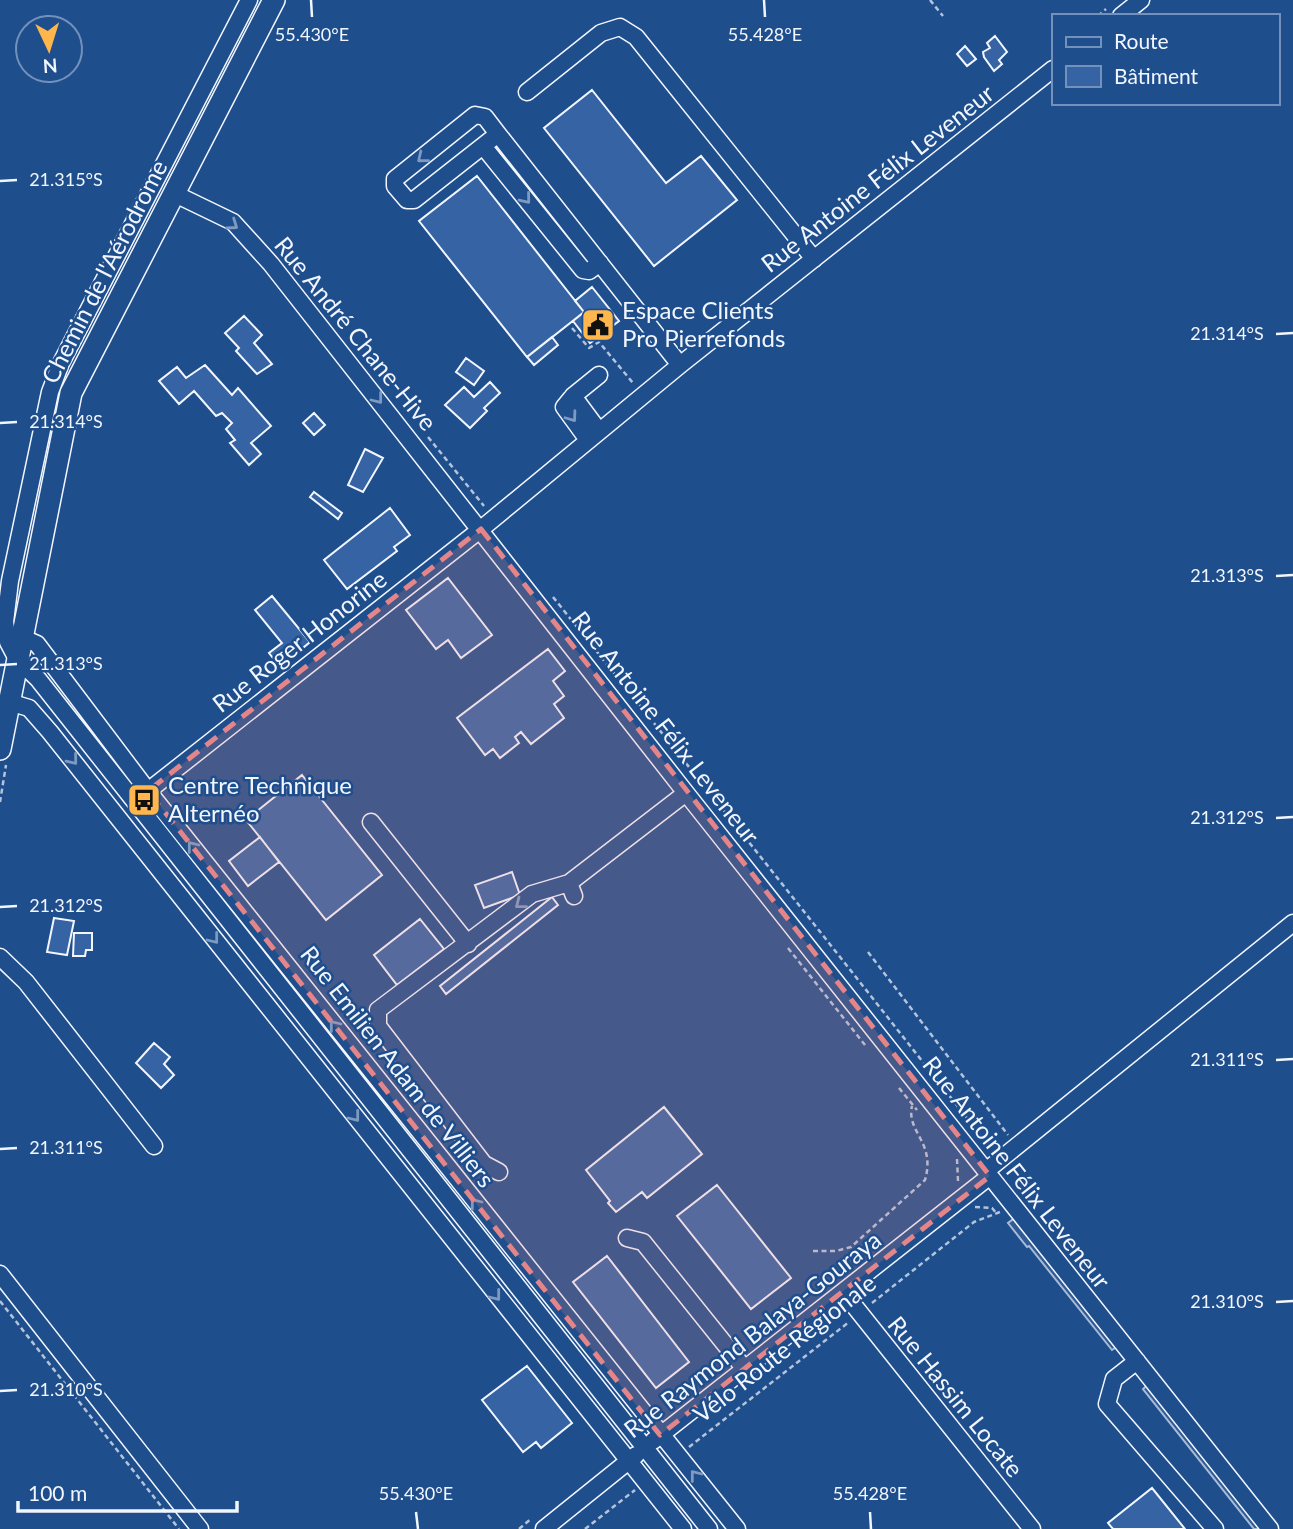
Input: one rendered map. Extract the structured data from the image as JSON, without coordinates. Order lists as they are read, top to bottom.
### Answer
{
  "streets": {
    "main road": ["Chemin de l'Aérodrome"],
    "street": [
      "Rue Antoine Félix Leveneur",
      "Rue André Chane-Hive",
      "Rue Roger Honorine",
      "Rue Emilien Adam de Villiers",
      "Rue Raymond Balaya-Gouraya",
      "Rue Hassim Locate"
    ],
    "path": ["Vélo Route Régionale"]
  },
  "crossings": [
    ["Rue Antoine Félix Leveneur", "Rue André Chane-Hive"],
    ["Rue Antoine Félix Leveneur", "Rue Roger Honorine"],
    ["Rue Antoine Félix Leveneur", "Rue Raymond Balaya-Gouraya"],
    ["Rue Antoine Félix Leveneur", "Vélo Route Régionale"],
    ["Chemin de l'Aérodrome", "Rue André Chane-Hive"],
    ["Chemin de l'Aérodrome", "Rue Emilien Adam de Villiers"],
    ["Rue André Chane-Hive", "Rue Roger Honorine"],
    ["Rue Roger Honorine", "Rue Emilien Adam de Villiers"],
    ["Rue Emilien Adam de Villiers", "Rue Raymond Balaya-Gouraya"],
    ["Rue Emilien Adam de Villiers", "Vélo Route Régionale"],
    ["Rue Raymond Balaya-Gouraya", "Rue Hassim Locate"],
    ["Vélo Route Régionale", "Rue Hassim Locate"]
  ],
  "one_way": ["Rue André Chane-Hive"],
  "places": {
    "public building": ["Espace Clients Pro Pierrefonds"],
    "bus stop": ["Centre Technique Alternéo"]
  },
  "legend": ["Route", "Bâtiment"],
  "scale_bar": "100 m",
  "north": "bottom",
  "coordinates": [
    "55.430°E",
    "55.428°E",
    "21.315°S",
    "21.314°S",
    "21.313°S",
    "21.312°S",
    "21.311°S",
    "21.310°S"
  ]
}
